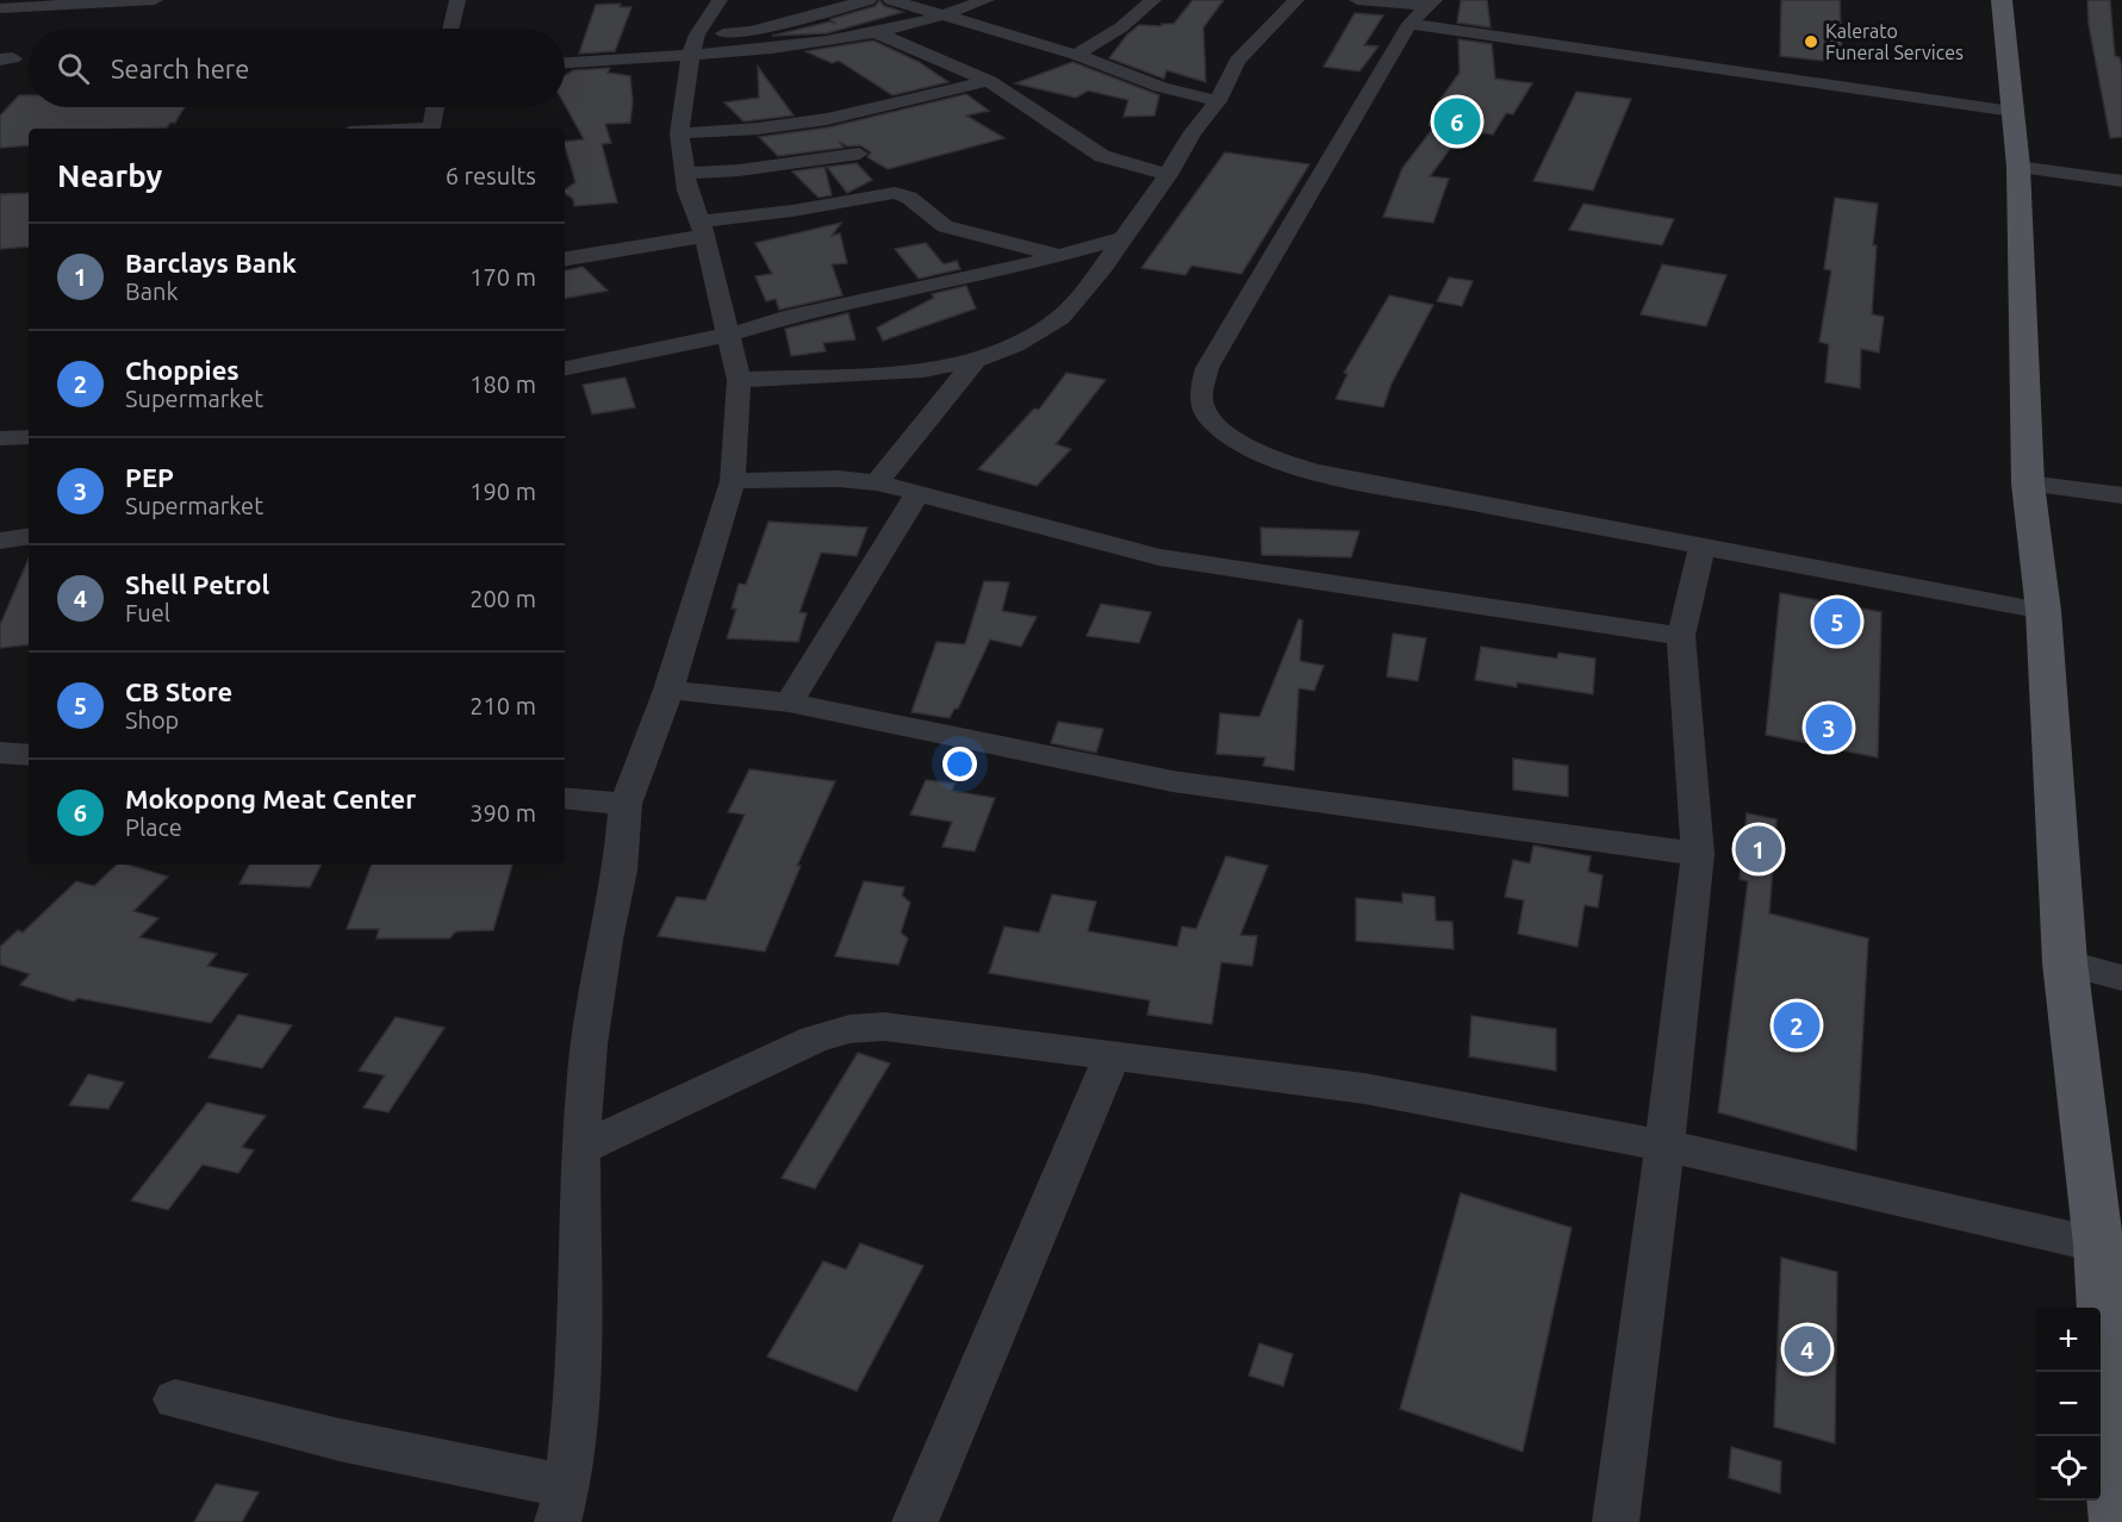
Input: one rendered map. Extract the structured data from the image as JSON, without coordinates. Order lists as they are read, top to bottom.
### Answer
{
  "places": ["Kalerato Funeral Services"],
  "page": {
    "search": "Search here",
    "pins": [
      "6",
      "5",
      "3",
      "1",
      "2",
      "4"
    ],
    "heading": ["Nearby", "6 results"],
    "list": [
      {
        "mark": "1",
        "name": "Barclays Bank",
        "note": "Bank",
        "value": "170 m"
      },
      {
        "mark": "2",
        "name": "Choppies",
        "note": "Supermarket",
        "value": "180 m"
      },
      {
        "mark": "3",
        "name": "PEP",
        "note": "Supermarket",
        "value": "190 m"
      },
      {
        "mark": "4",
        "name": "Shell Petrol",
        "note": "Fuel",
        "value": "200 m"
      },
      {
        "mark": "5",
        "name": "CB Store",
        "note": "Shop",
        "value": "210 m"
      },
      {
        "mark": "6",
        "name": "Mokopong Meat Center",
        "note": "Place",
        "value": "390 m"
      }
    ],
    "map_buttons": ["+", "−"]
  }
}
